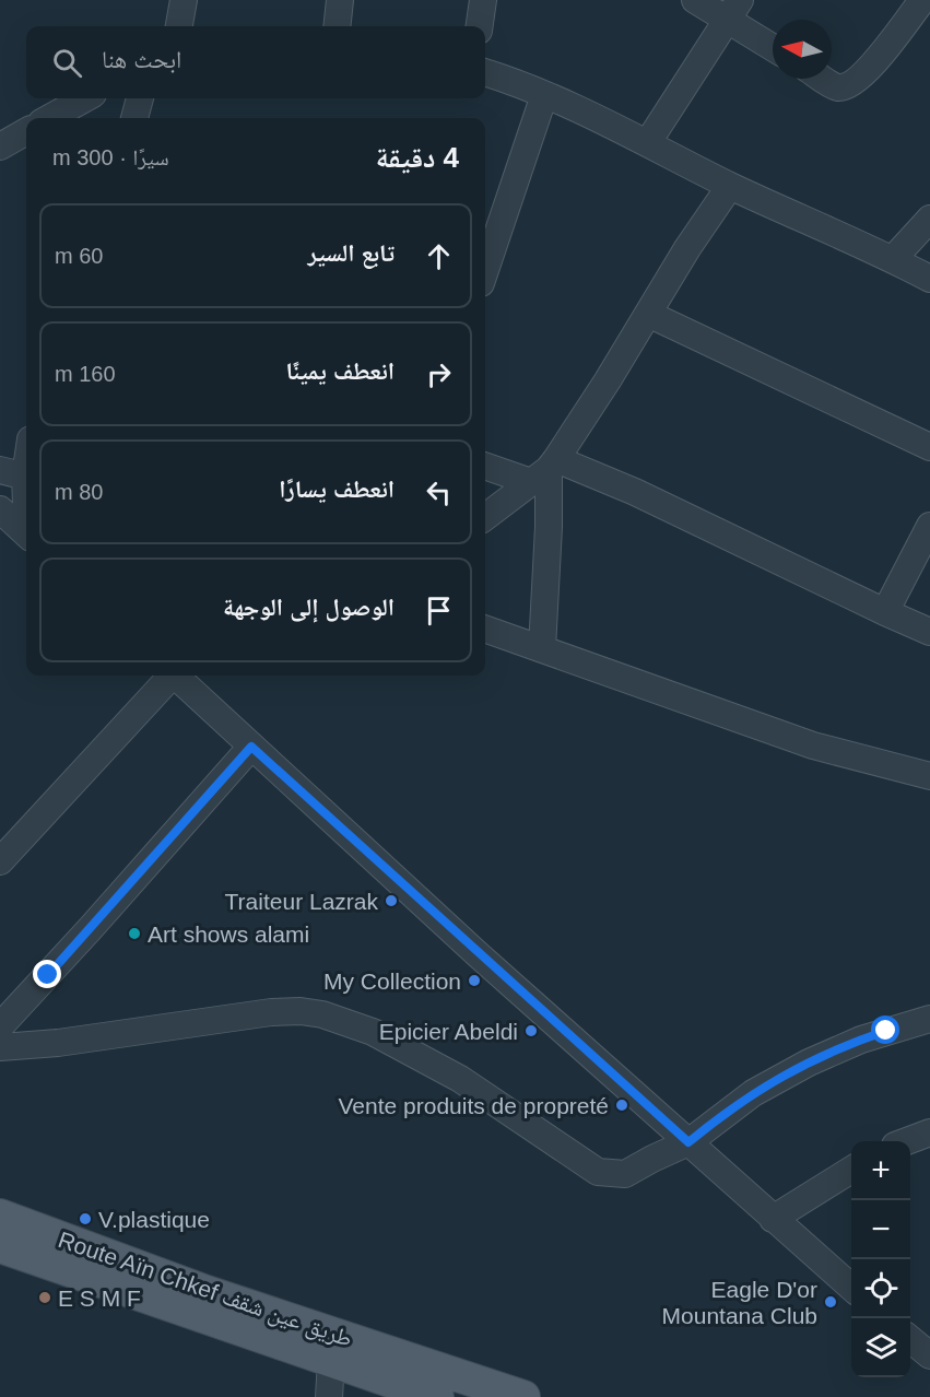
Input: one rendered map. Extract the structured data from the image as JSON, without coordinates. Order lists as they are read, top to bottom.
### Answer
{
  "streets": {
    "main road": ["Route Aïn Chkef طريق عين شقف"]
  },
  "places": [
    "Traiteur Lazrak",
    "Art shows alami",
    "My Collection",
    "Epicier Abeldi",
    "Vente produits de propreté",
    "V.plastique",
    "E S M F",
    "Eagle D'or Mountana Club"
  ],
  "north": "left",
  "page": {
    "search": "ابحث هنا",
    "heading": ["4 دقيقة", "سيرًا · 300 m"],
    "list": [
      ["تابع السير", "60 m"],
      ["انعطف يمينًا", "160 m"],
      ["انعطف يسارًا", "80 m"],
      "الوصول إلى الوجهة"
    ],
    "map_buttons": ["+", "−"]
  }
}
